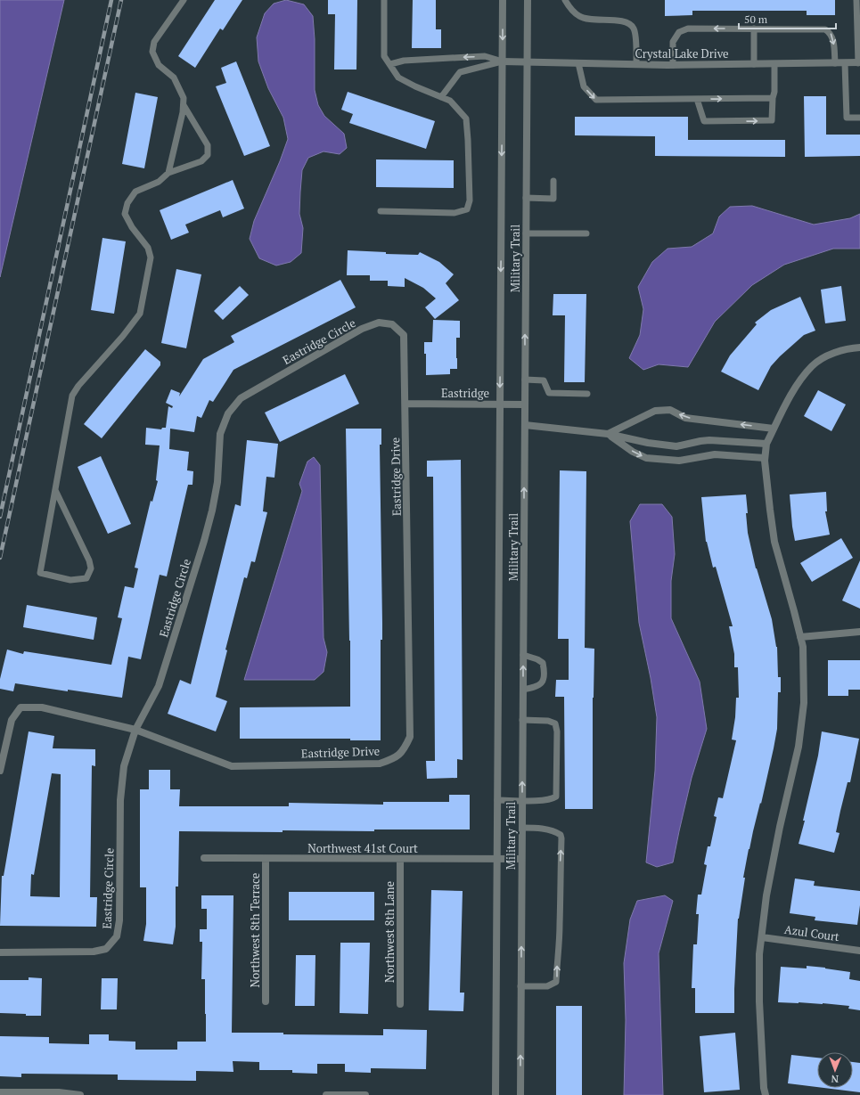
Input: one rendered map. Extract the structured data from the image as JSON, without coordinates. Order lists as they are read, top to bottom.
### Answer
{
  "streets": {
    "street": [
      "Crystal Lake Drive",
      "Military Trail",
      "Eastridge Circle",
      "Eastridge",
      "Eastridge Drive",
      "Northwest 41st Court",
      "Northwest 8th Terrace",
      "Northwest 8th Lane",
      "Azul Court"
    ]
  },
  "crossings": [
    ["Crystal Lake Drive", "Military Trail"],
    ["Military Trail", "Eastridge"],
    ["Military Trail", "Northwest 41st Court"],
    ["Eastridge Circle", "Eastridge"],
    ["Eastridge Circle", "Eastridge Drive"],
    ["Eastridge", "Eastridge Drive"],
    ["Northwest 41st Court", "Northwest 8th Terrace"],
    ["Northwest 41st Court", "Northwest 8th Lane"]
  ],
  "scale_bar": "50 m",
  "north": "bottom"
}
